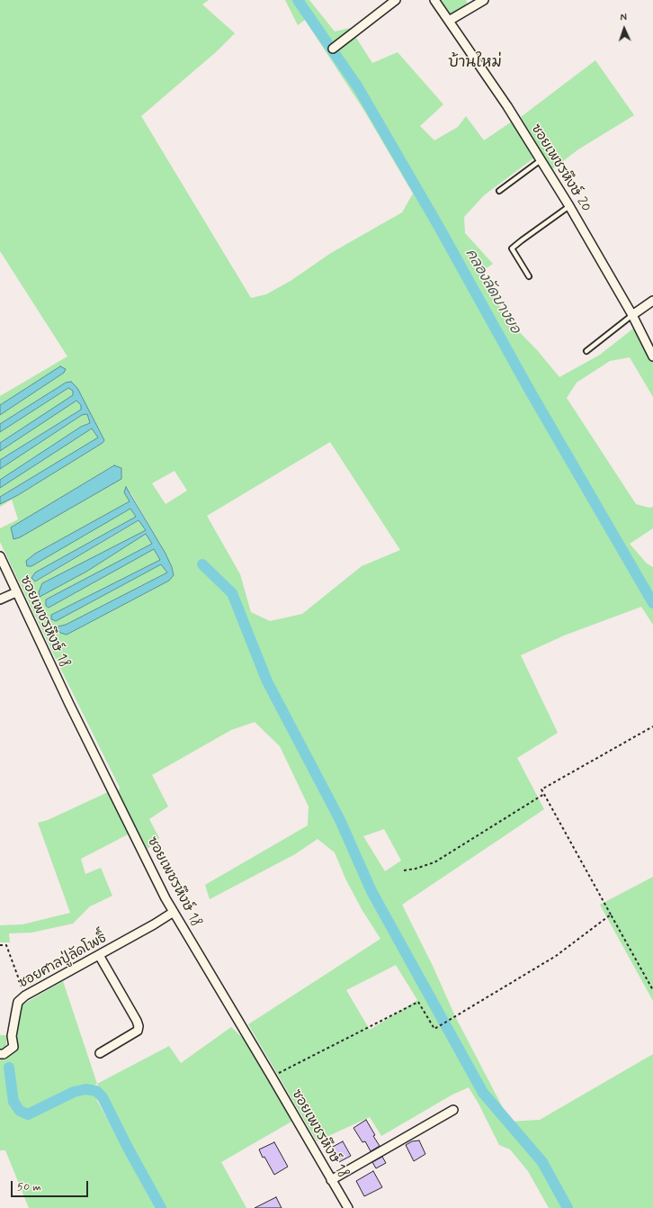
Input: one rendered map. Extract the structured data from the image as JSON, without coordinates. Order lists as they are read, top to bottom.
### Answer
{
  "streets": {
    "street": ["ซอยเพชรหึงษ์ 20", "ซอยเพชรหึงษ์ 18", "ซอยศาลปู่ลัดโพธิ์"]
  },
  "crossings": [
    ["ซอยเพชรหึงษ์ 18", "ซอยศาลปู่ลัดโพธิ์"]
  ],
  "districts": ["บ้านใหม่"],
  "water": ["คลองลัดบางยอ"],
  "scale_bar": "50 m",
  "north": "top"
}
